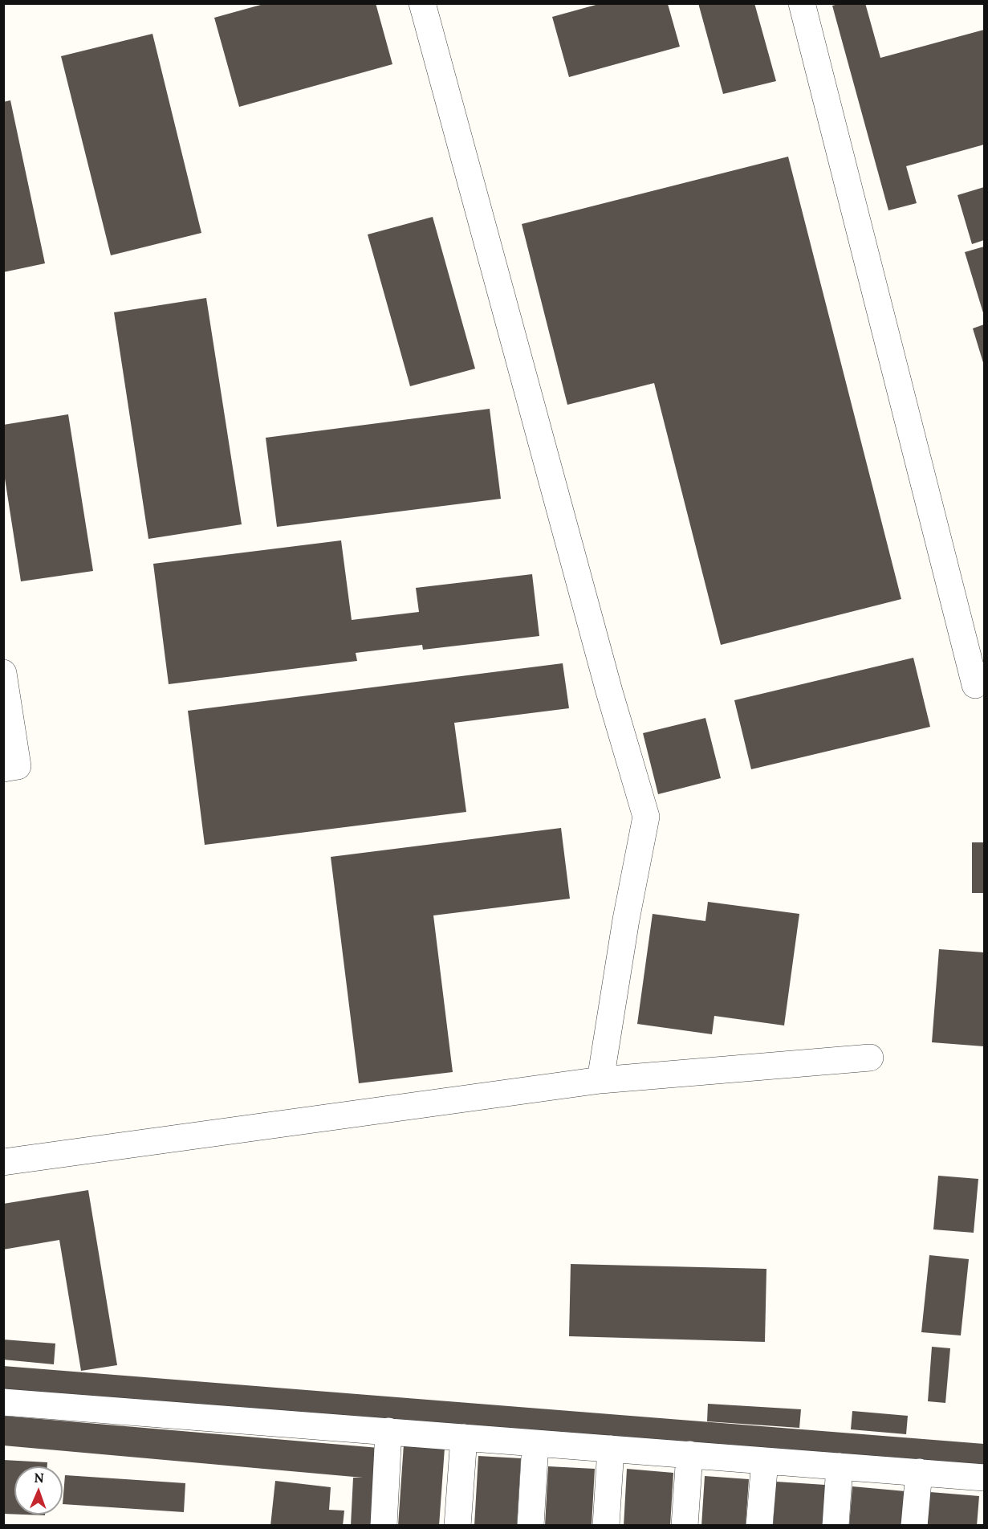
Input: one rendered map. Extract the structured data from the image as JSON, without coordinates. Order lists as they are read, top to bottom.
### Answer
{
  "north": "top"
}
